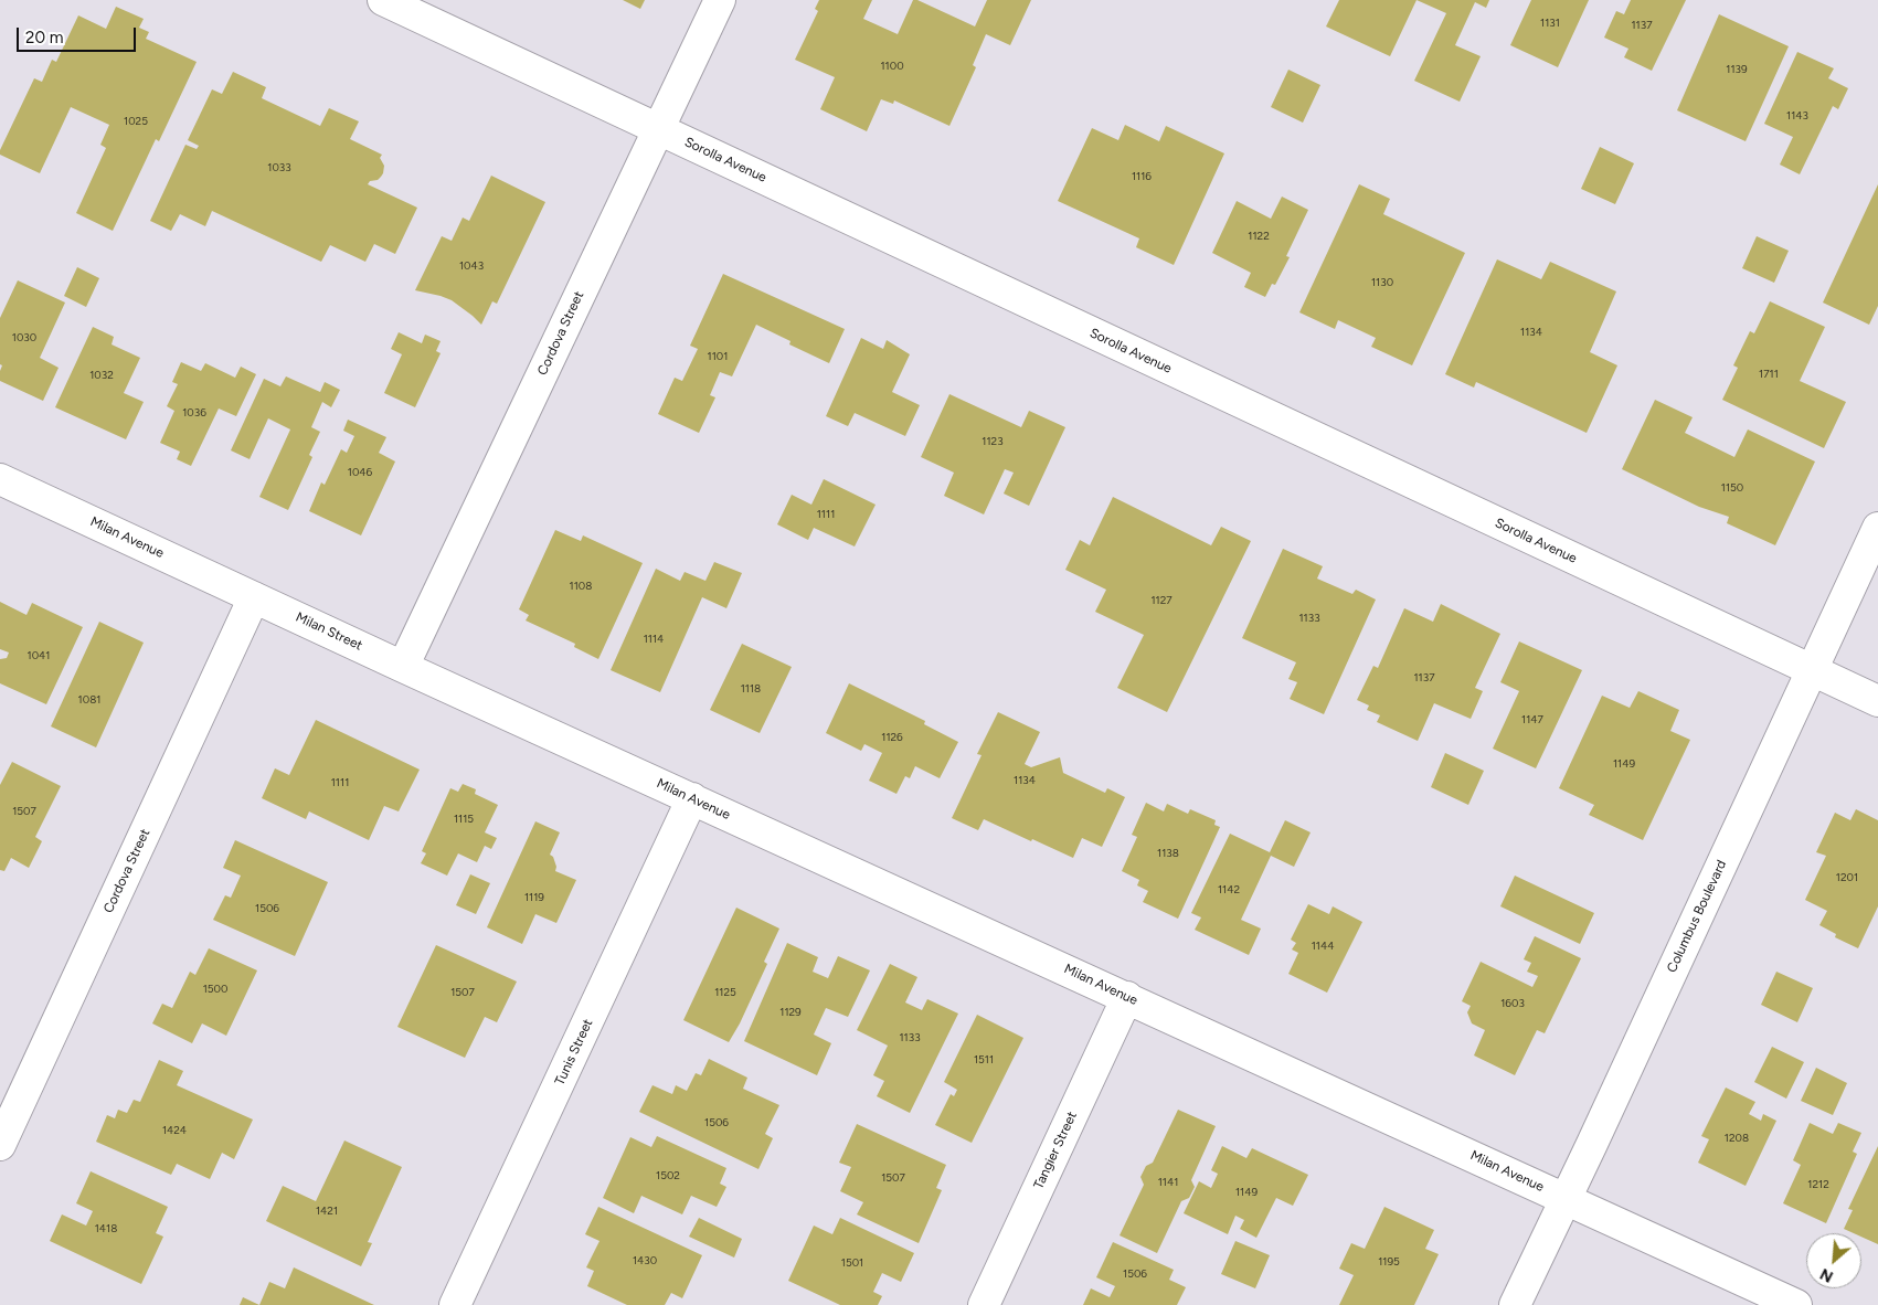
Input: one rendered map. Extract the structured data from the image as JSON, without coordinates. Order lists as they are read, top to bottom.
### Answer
{
  "streets": {
    "street": [
      "Sorolla Avenue",
      "Cordova Street",
      "Milan Avenue",
      "Milan Street",
      "Columbus Boulevard",
      "Tunis Street",
      "Tangier Street"
    ]
  },
  "crossings": [
    ["Sorolla Avenue", "Cordova Street"],
    ["Sorolla Avenue", "Columbus Boulevard"],
    ["Cordova Street", "Milan Avenue"],
    ["Cordova Street", "Milan Street"],
    ["Milan Avenue", "Milan Street"],
    ["Milan Avenue", "Columbus Boulevard"],
    ["Milan Avenue", "Tunis Street"],
    ["Milan Avenue", "Tangier Street"]
  ],
  "house_numbers": [
    "1131",
    "1137",
    "1100",
    "1139",
    "1143",
    "1025",
    "1033",
    "1116",
    "1122",
    "1043",
    "1130",
    "1134",
    "1030",
    "1101",
    "1711",
    "1032",
    "1036",
    "1123",
    "1046",
    "1150",
    "1111",
    "1108",
    "1127",
    "1133",
    "1114",
    "1041",
    "1137",
    "1118",
    "1081",
    "1147",
    "1126",
    "1149",
    "1134",
    "1111",
    "1507",
    "1115",
    "1138",
    "1201",
    "1142",
    "1119",
    "1506",
    "1144",
    "1500",
    "1507",
    "1125",
    "1603",
    "1129",
    "1133",
    "1511",
    "1506",
    "1424",
    "1208",
    "1502",
    "1507",
    "1141",
    "1212",
    "1149",
    "1421",
    "1418",
    "1430",
    "1195",
    "1501",
    "1506"
  ],
  "scale_bar": "20 m",
  "north": "bottom left"
}
